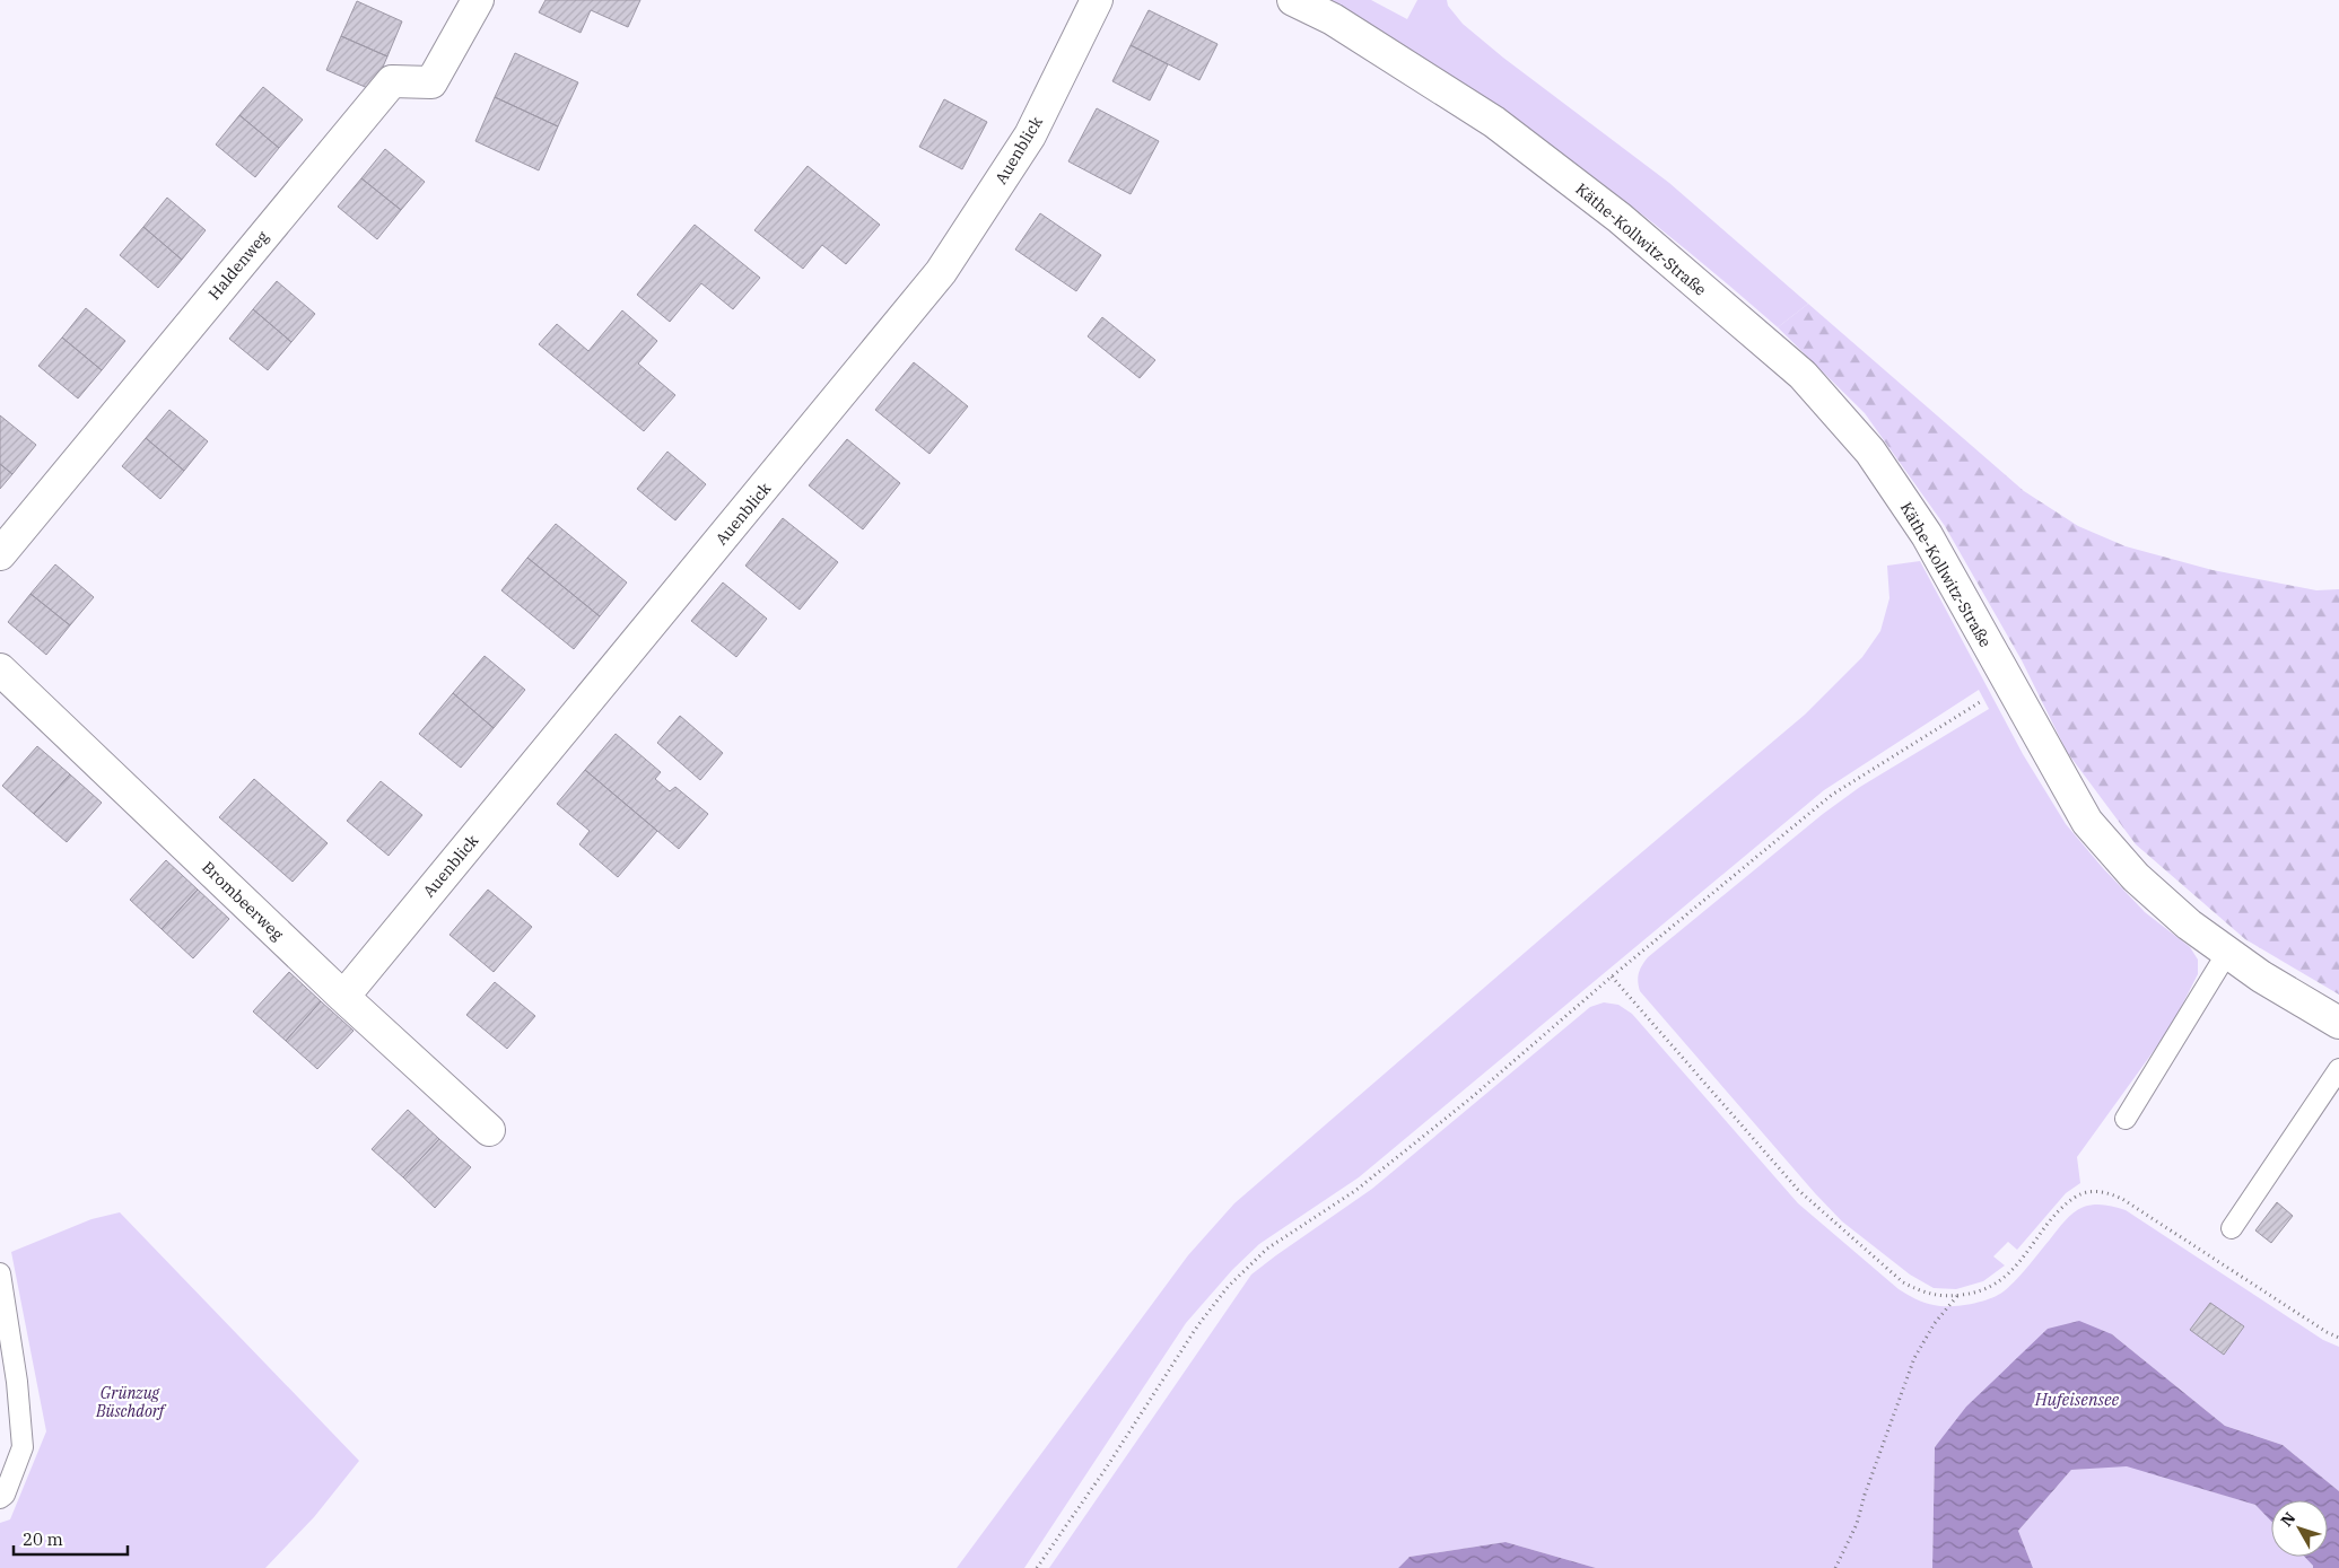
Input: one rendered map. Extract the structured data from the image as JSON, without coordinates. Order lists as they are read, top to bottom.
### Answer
{
  "streets": {
    "street": [
      "Auenblick",
      "Käthe-Kollwitz-Straße",
      "Haldenweg",
      "Brombeerweg"
    ]
  },
  "crossings": [
    ["Auenblick", "Brombeerweg"]
  ],
  "water": ["Hufeisensee"],
  "parks": ["Grünzug Büschdorf"],
  "scale_bar": "20 m",
  "north": "top left"
}
